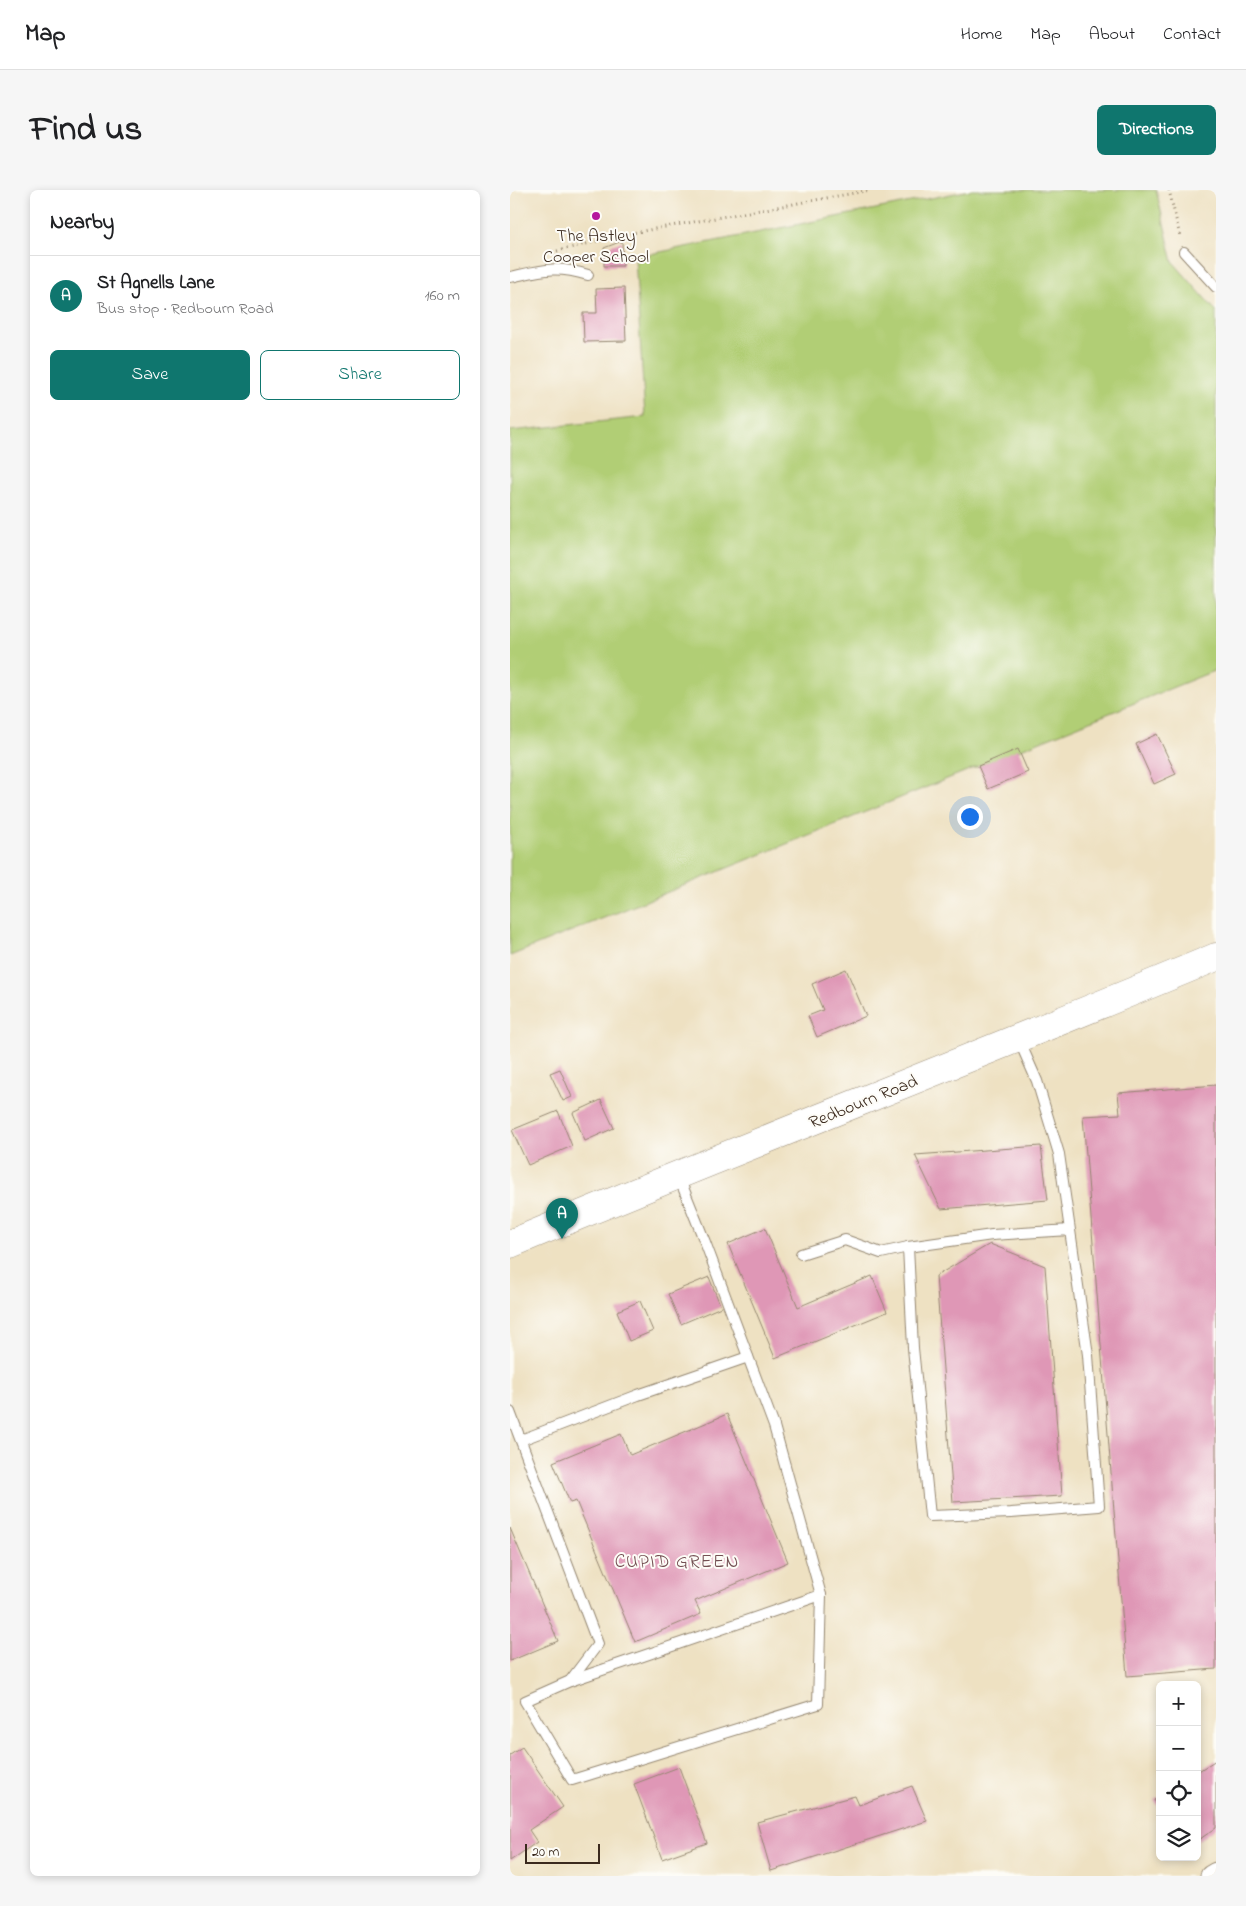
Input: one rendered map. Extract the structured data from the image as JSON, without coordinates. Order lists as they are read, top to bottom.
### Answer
{
  "streets": {
    "main road": ["Redbourn Road"]
  },
  "districts": ["CUPID GREEN"],
  "places": ["The Astley Cooper School"],
  "scale_bar": "20 m",
  "page": {
    "header": "Map",
    "nav": [
      "Home",
      "Map",
      "About",
      "Contact"
    ],
    "title": "Find us",
    "buttons": [
      "Directions",
      ["Save", "Share"]
    ],
    "heading": "Nearby",
    "list": [
      {
        "mark": "A",
        "name": "St Agnells Lane",
        "note": "Bus stop · Redbourn Road",
        "value": "160 m"
      }
    ],
    "pins": "A",
    "map_buttons": ["+", "−"],
    "scale": "20 m"
  }
}
